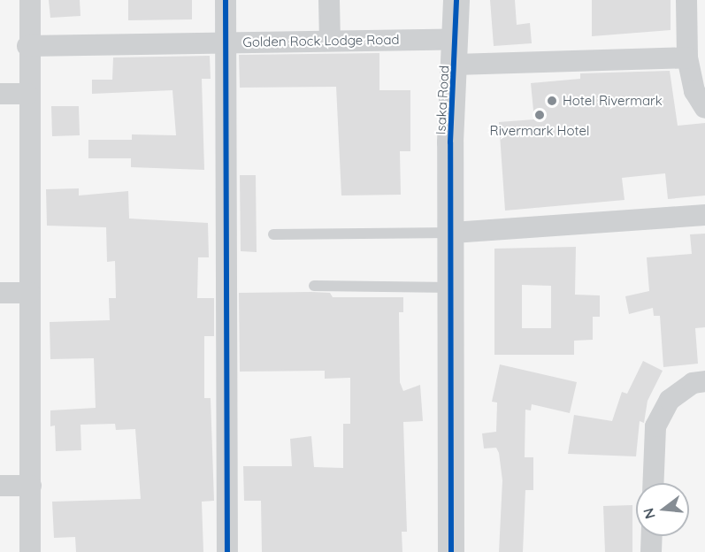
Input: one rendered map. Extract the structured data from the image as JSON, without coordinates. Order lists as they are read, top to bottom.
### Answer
{
  "streets": {
    "street": ["Golden Rock Lodge Road", "Isaka Road"]
  },
  "crossings": [
    ["Golden Rock Lodge Road", "Isaka Road"]
  ],
  "places": ["Hotel Rivermark", "Rivermark Hotel"],
  "north": "left"
}
